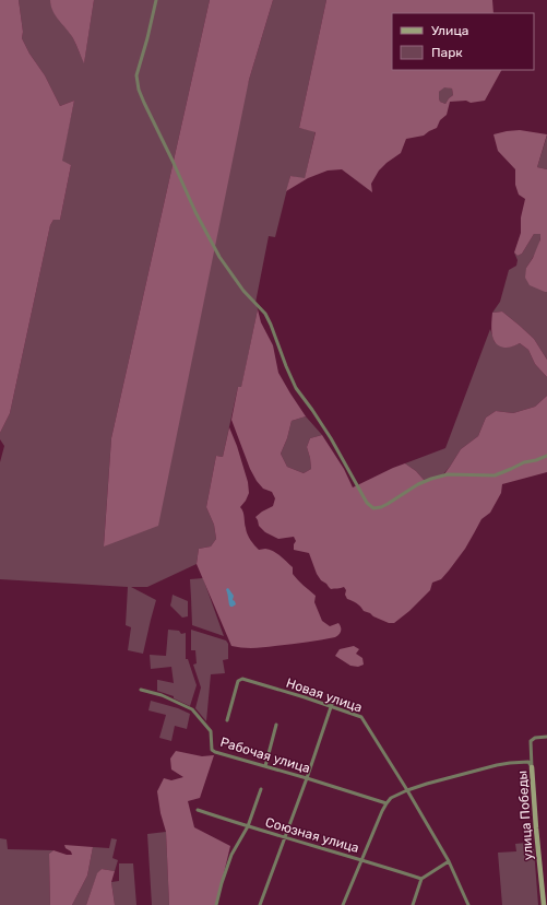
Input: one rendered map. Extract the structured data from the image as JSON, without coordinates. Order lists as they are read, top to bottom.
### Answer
{
  "streets": {
    "street": [
      "Новая улица",
      "Рабочая улица",
      "улица Победы",
      "Союзная улица"
    ]
  },
  "legend": ["Улица", "Парк"]
}
